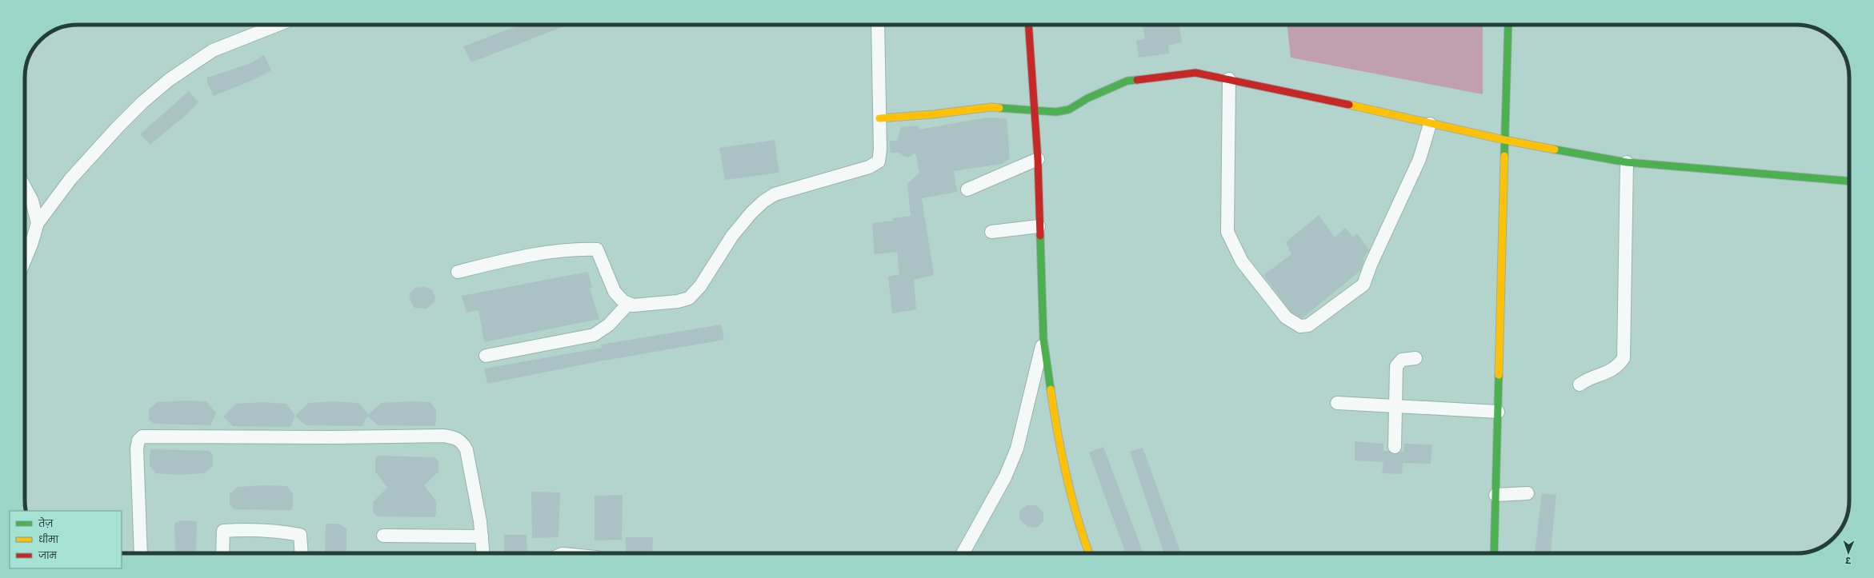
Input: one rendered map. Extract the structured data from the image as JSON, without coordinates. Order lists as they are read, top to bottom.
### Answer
{
  "legend": ["तेज़", "धीमा", "जाम"],
  "north": "bottom"
}
